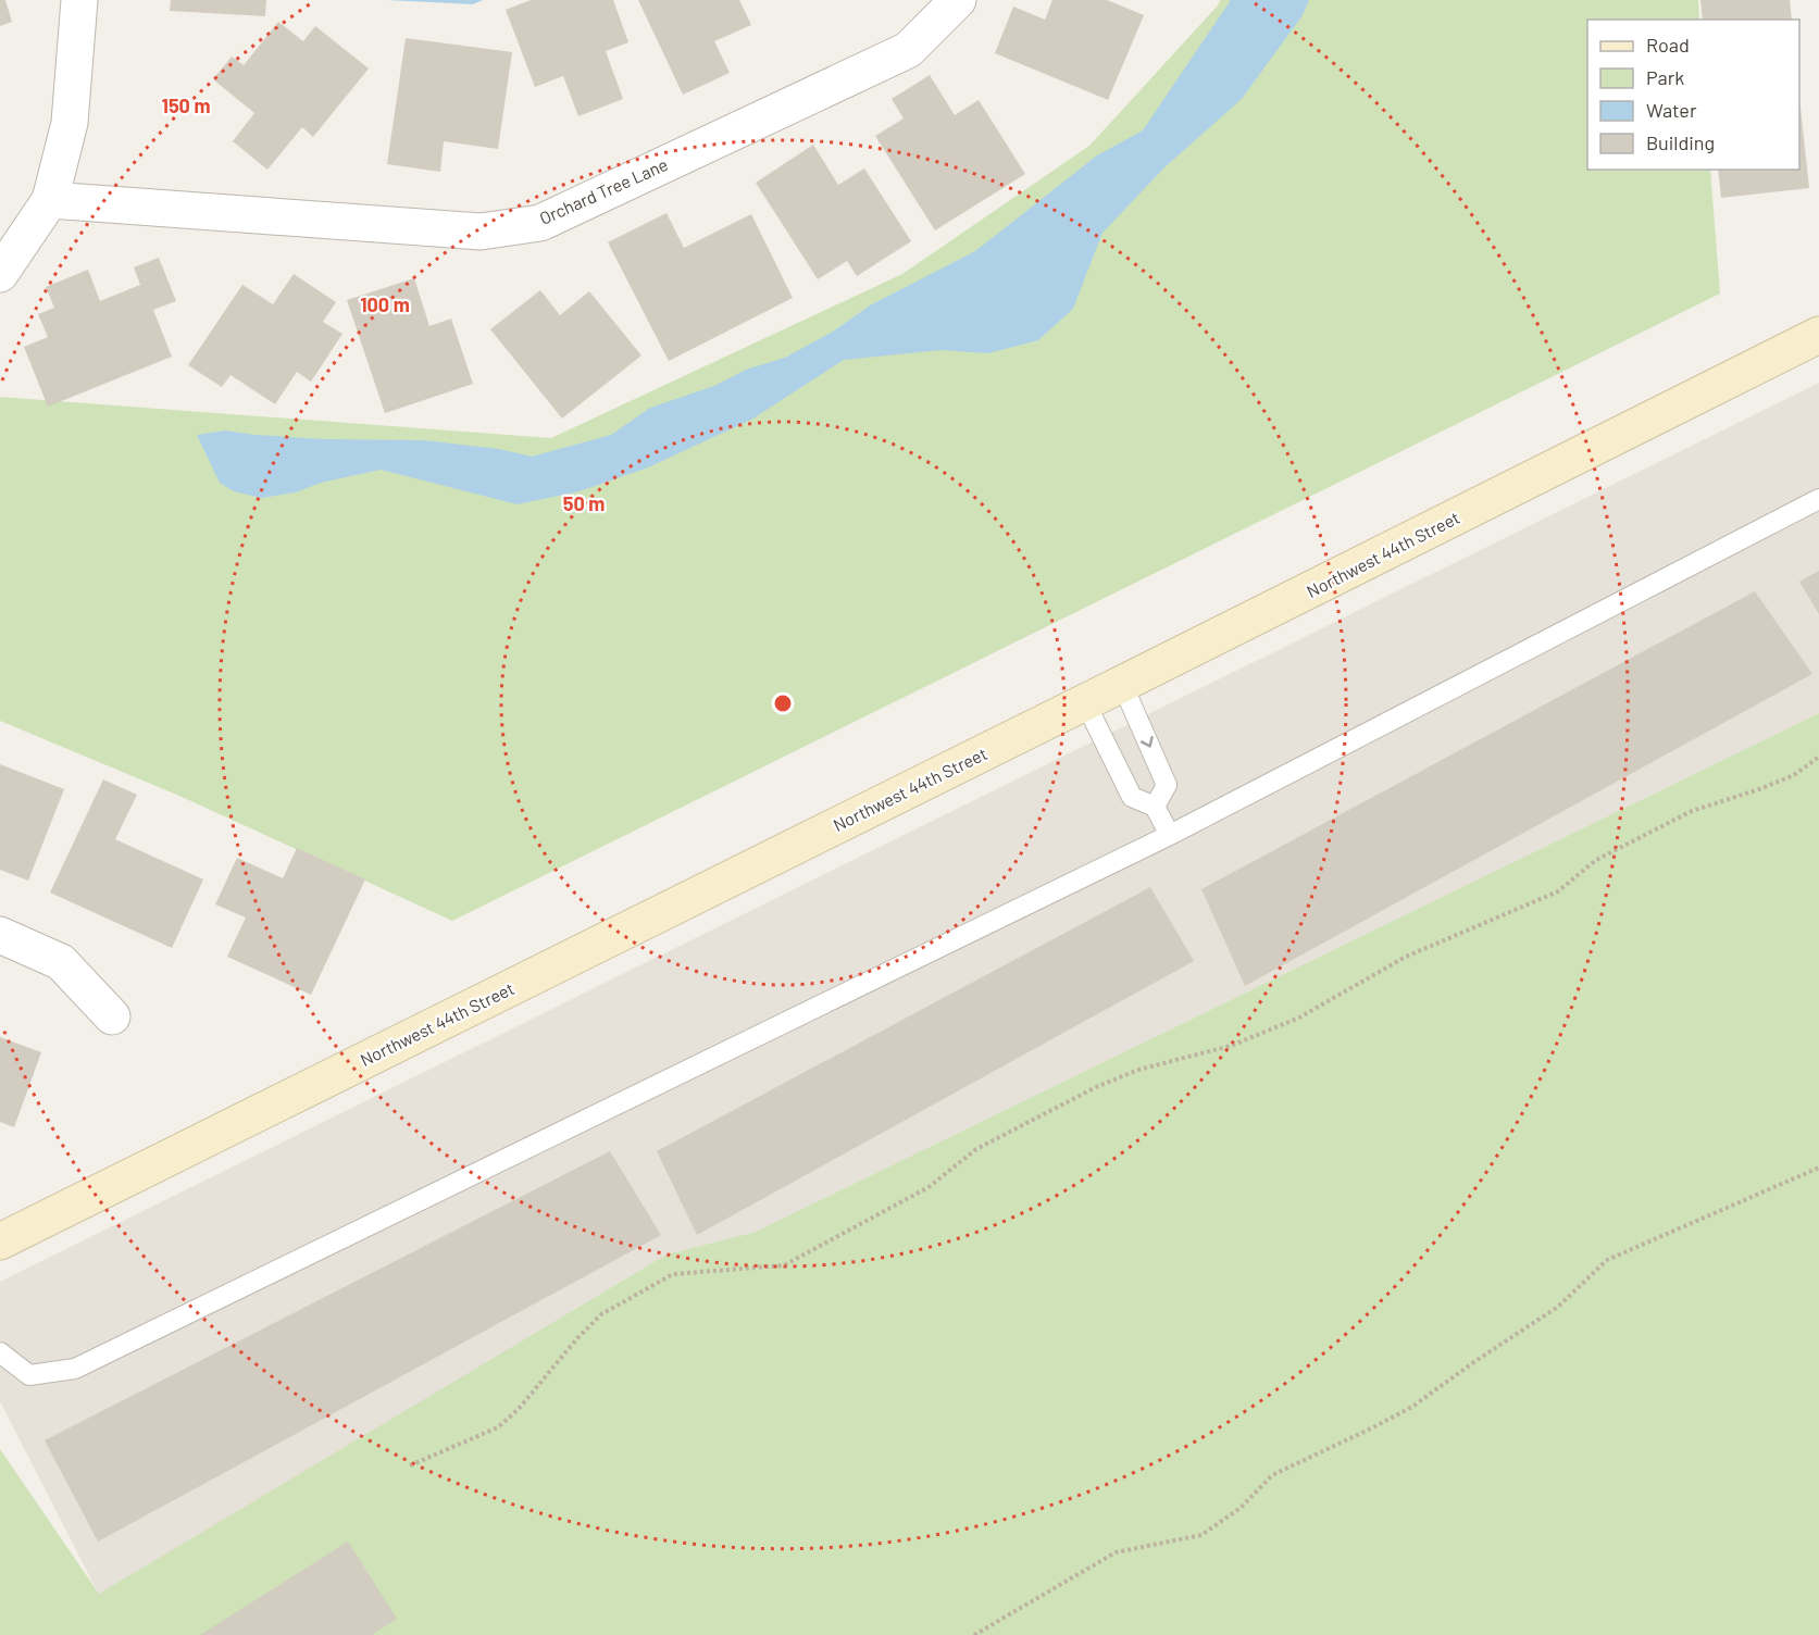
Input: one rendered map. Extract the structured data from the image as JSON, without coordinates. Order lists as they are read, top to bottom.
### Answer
{
  "streets": {
    "street": ["Orchard Tree Lane", "Northwest 44th Street"]
  },
  "legend": [
    "Road",
    "Park",
    "Water",
    "Building"
  ],
  "rings": ["150 m", "100 m", "50 m"]
}
